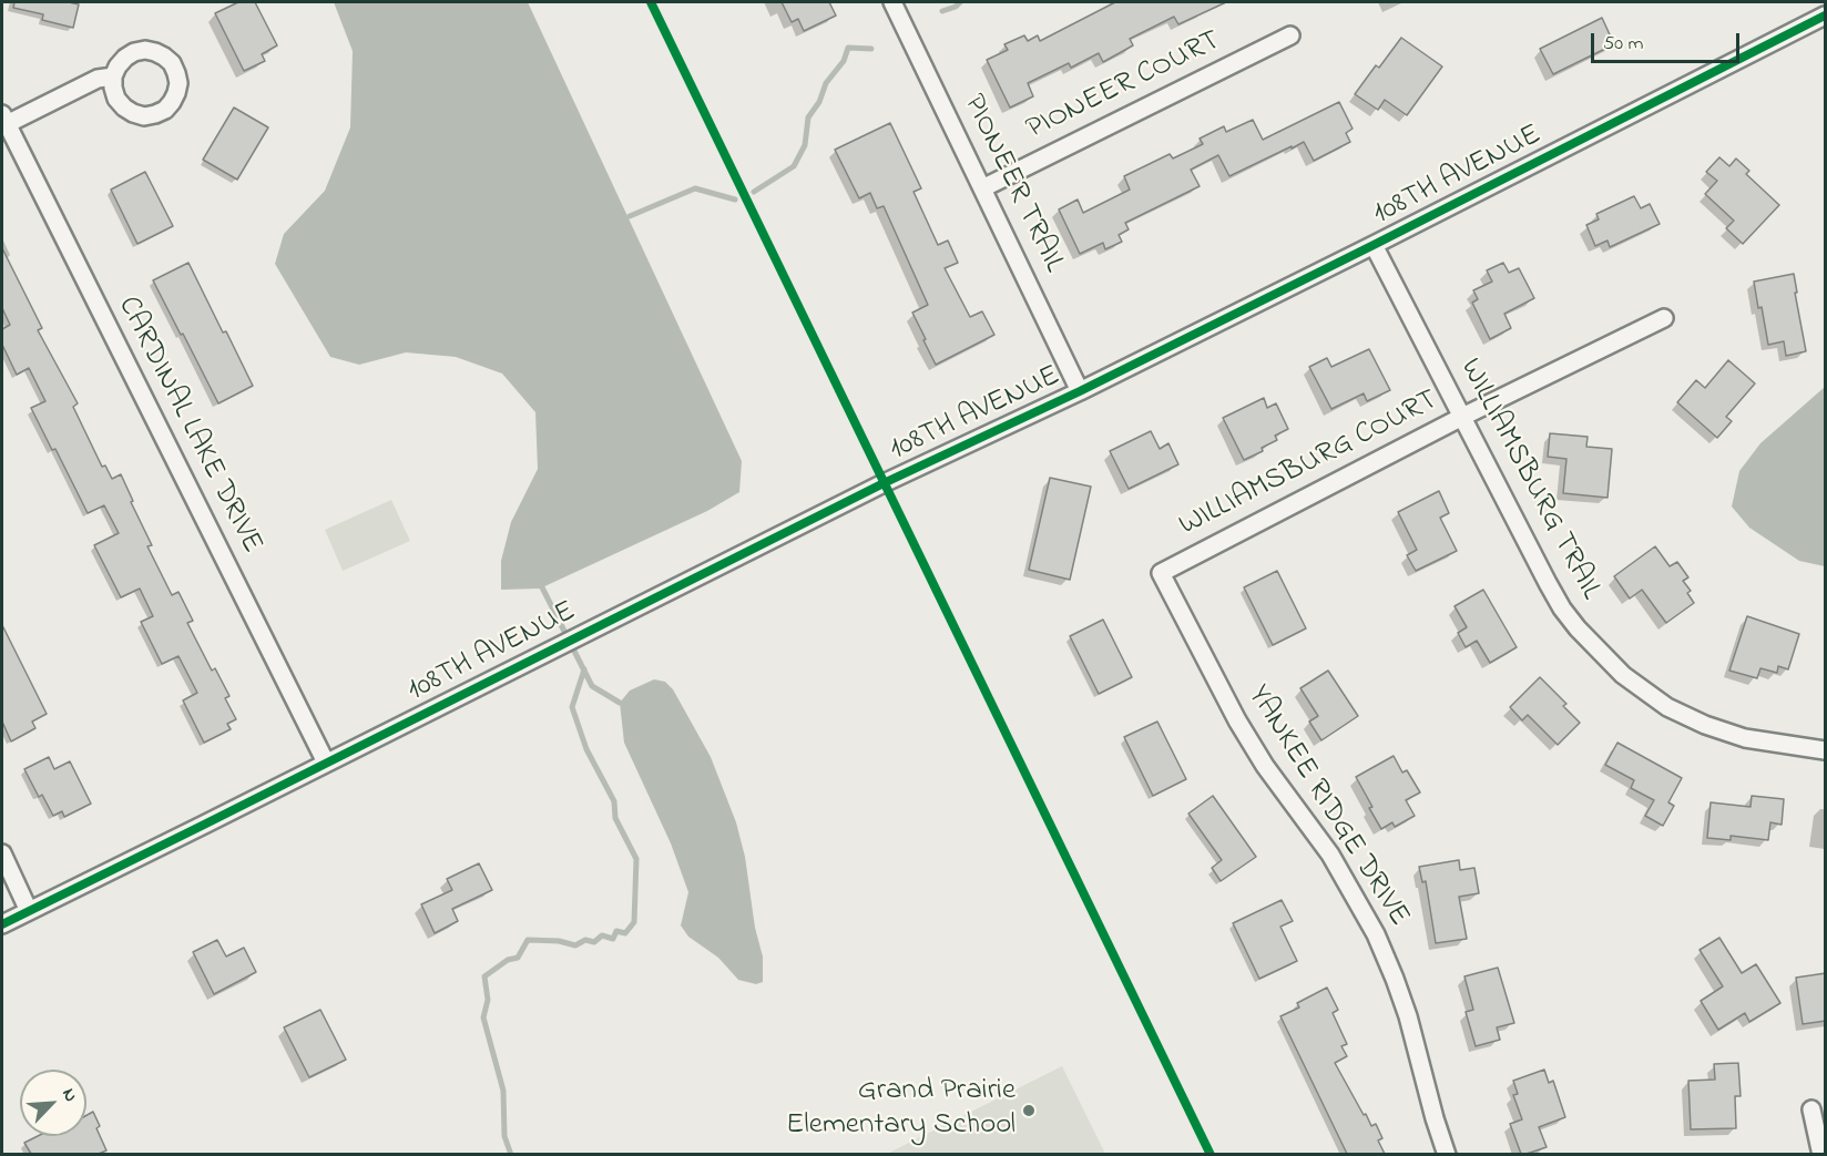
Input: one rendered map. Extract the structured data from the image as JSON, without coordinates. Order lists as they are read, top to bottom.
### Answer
{
  "streets": {
    "street": [
      "PIONEER COURT",
      "108TH AVENUE",
      "PIONEER TRAIL",
      "CARDINAL LAKE DRIVE",
      "WILLIAMSBURG COURT",
      "WILLIAMSBURG TRAIL",
      "YANKEE RIDGE DRIVE"
    ]
  },
  "crossings": [
    ["PIONEER COURT", "PIONEER TRAIL"],
    ["108TH AVENUE", "PIONEER TRAIL"],
    ["108TH AVENUE", "CARDINAL LAKE DRIVE"],
    ["108TH AVENUE", "WILLIAMSBURG TRAIL"],
    ["WILLIAMSBURG COURT", "WILLIAMSBURG TRAIL"],
    ["WILLIAMSBURG COURT", "YANKEE RIDGE DRIVE"]
  ],
  "places": ["Grand Prairie Elementary School"],
  "scale_bar": "50 m",
  "north": "top right"
}
